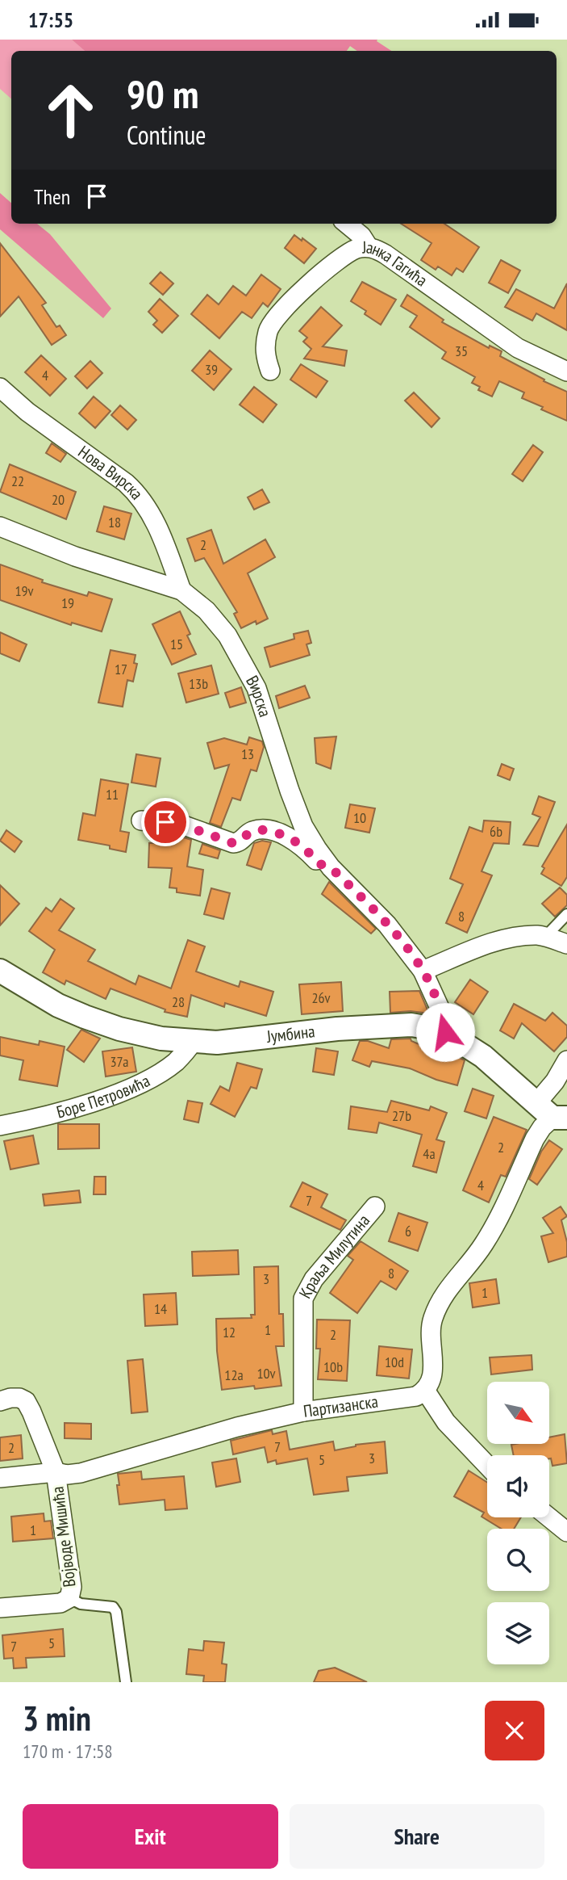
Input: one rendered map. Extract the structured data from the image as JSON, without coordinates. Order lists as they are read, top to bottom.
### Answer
{
  "streets": {
    "street": [
      "Јанка Гагића",
      "Нова Вирска",
      "Вирска",
      "Јумбина",
      "Боре Петровића",
      "Краља Милутина",
      "Партизанска",
      "Војводе Мишића"
    ]
  },
  "crossings": [
    ["Нова Вирска", "Вирска"],
    ["Вирска", "Јумбина"],
    ["Јумбина", "Боре Петровића"],
    ["Краља Милутина", "Партизанска"],
    ["Партизанска", "Војводе Мишића"]
  ],
  "house_numbers": [
    "35",
    "39",
    "4",
    "22",
    "20",
    "18",
    "2",
    "19v",
    "19",
    "15",
    "17",
    "13b",
    "13",
    "11",
    "10",
    "6b",
    "8",
    "26v",
    "28",
    "37a",
    "27b",
    "2",
    "4a",
    "4",
    "7",
    "6",
    "8",
    "3",
    "1",
    "14",
    "1",
    "12",
    "2",
    "10d",
    "10b",
    "10v",
    "12a",
    "7",
    "2",
    "3",
    "5",
    "1",
    "5",
    "7"
  ],
  "north": "bottom right",
  "page": {
    "status": "17:55",
    "turn": ["90 m", "Continue"],
    "then": "Then",
    "heading": ["3 min", "170 m · 17:58"],
    "buttons": ["Exit", "Share"]
  }
}
